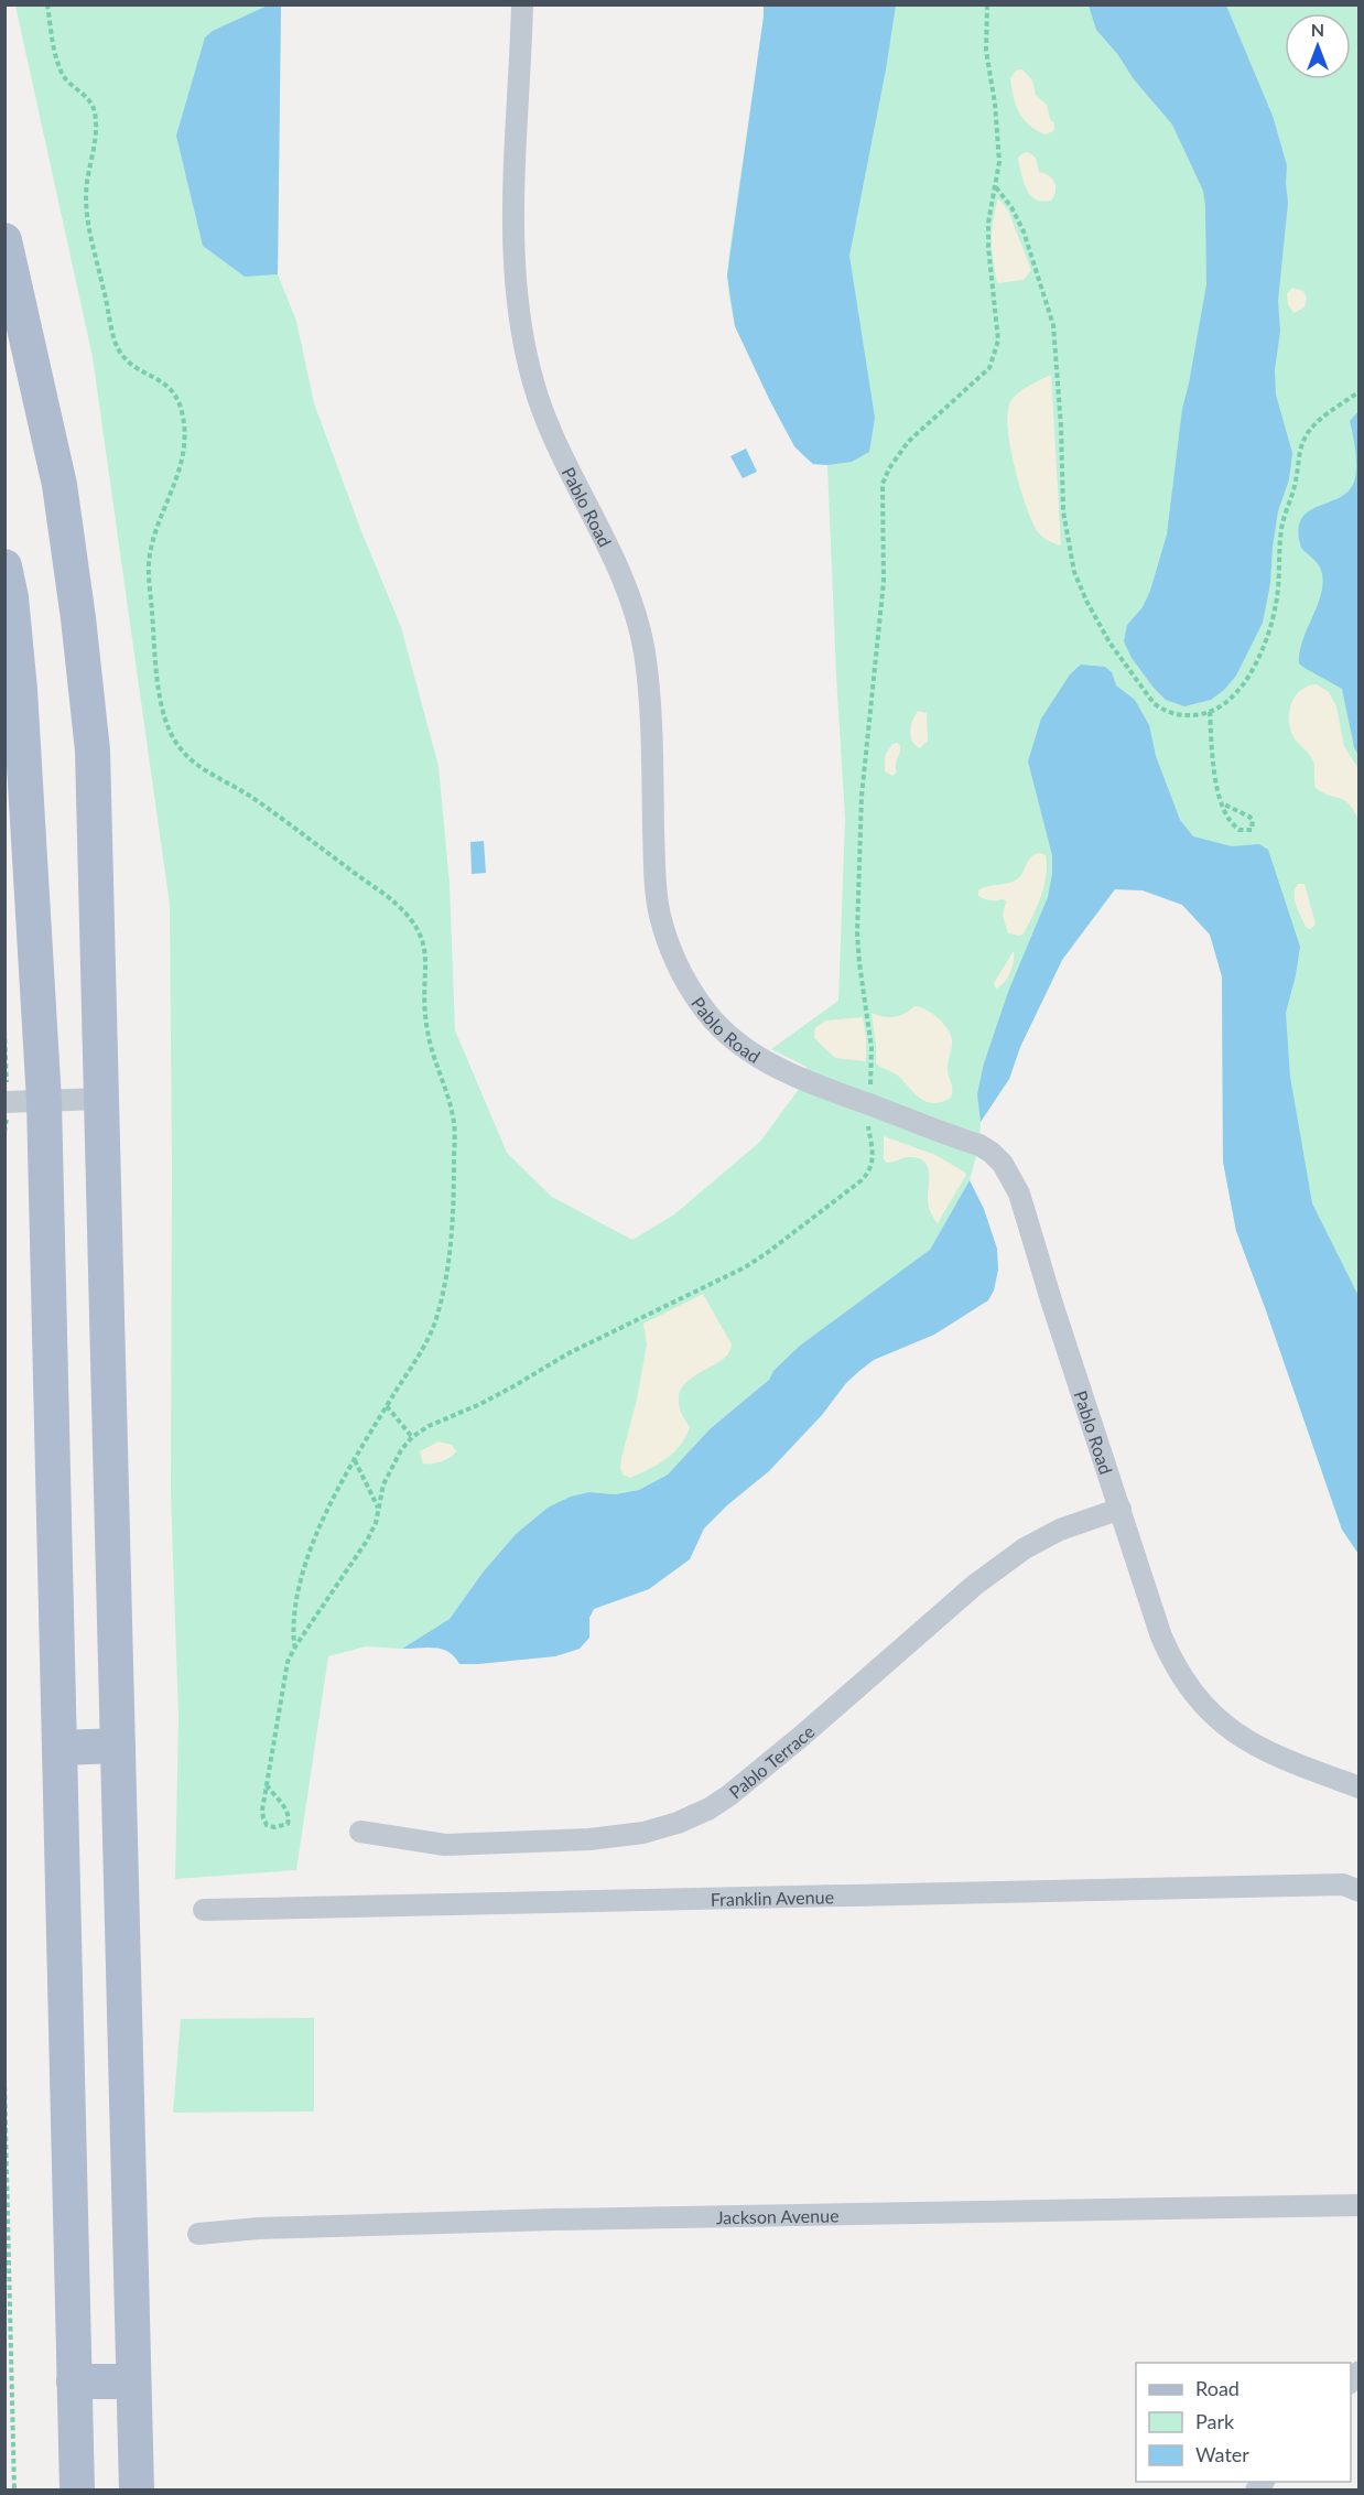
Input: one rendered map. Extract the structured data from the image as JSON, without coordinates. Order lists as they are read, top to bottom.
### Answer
{
  "streets": {
    "street": [
      "Pablo Road",
      "Pablo Terrace",
      "Franklin Avenue",
      "Jackson Avenue"
    ]
  },
  "crossings": [
    ["Pablo Road", "Pablo Terrace"]
  ],
  "legend": ["Road", "Park", "Water"],
  "north": "top"
}
